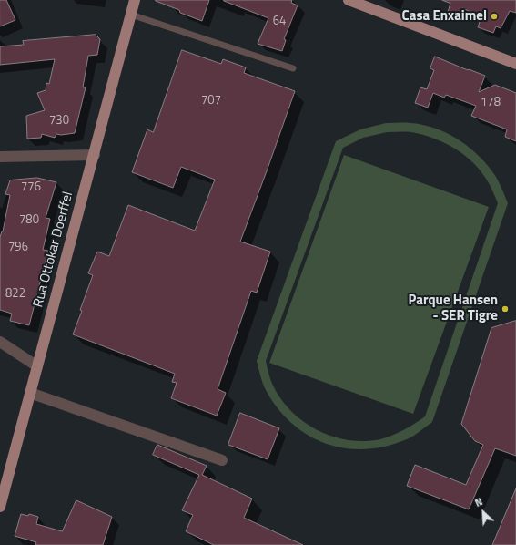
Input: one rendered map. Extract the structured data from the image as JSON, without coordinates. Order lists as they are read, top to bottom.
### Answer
{
  "streets": {
    "main road": ["Rua Ottokar Doerffel"]
  },
  "places": ["Casa Enxaimel", "Parque Hansen - SER Tigre"],
  "house_numbers": [
    "64",
    "707",
    "178",
    "730",
    "776",
    "780",
    "796",
    "822"
  ],
  "north": "top left"
}
